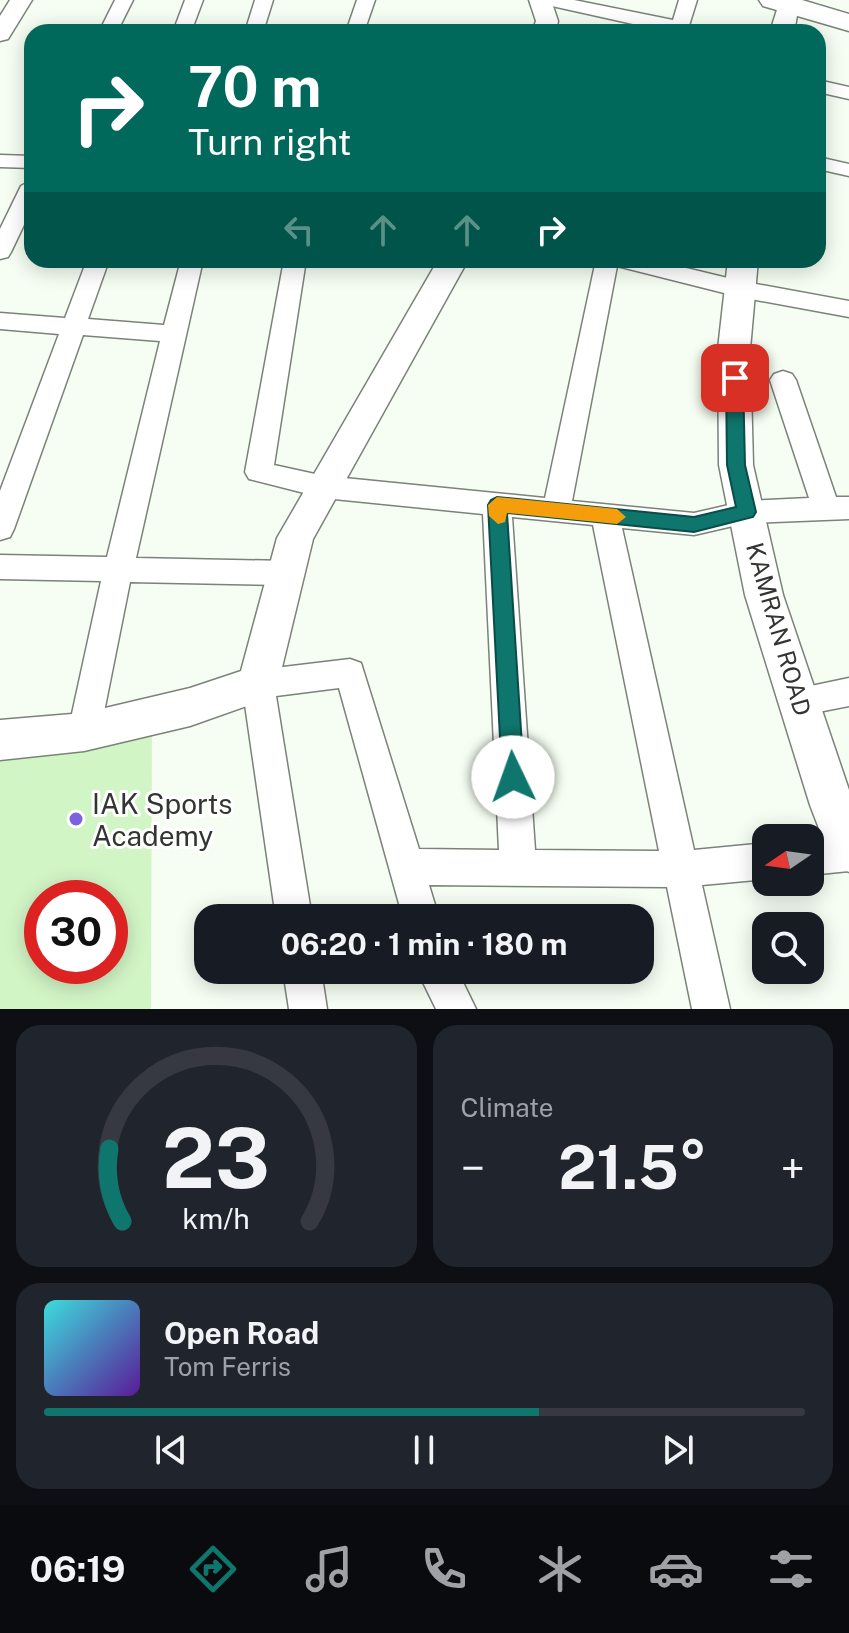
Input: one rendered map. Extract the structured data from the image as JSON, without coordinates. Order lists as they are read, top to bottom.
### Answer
{
  "streets": {
    "street": ["KAMRAN ROAD"]
  },
  "places": ["IAK Sports Academy"],
  "north": "left",
  "page": {
    "turn": ["70 m", "Turn right"],
    "limit": "30",
    "trip": "06:20 · 1 min · 180 m",
    "tile": "Climate",
    "heat": ["−", "21.5°", "+"],
    "song": ["Open Road", "Tom Ferris"],
    "tabs": "06:19",
    "gauge": ["23", "km/h"]
  }
}
